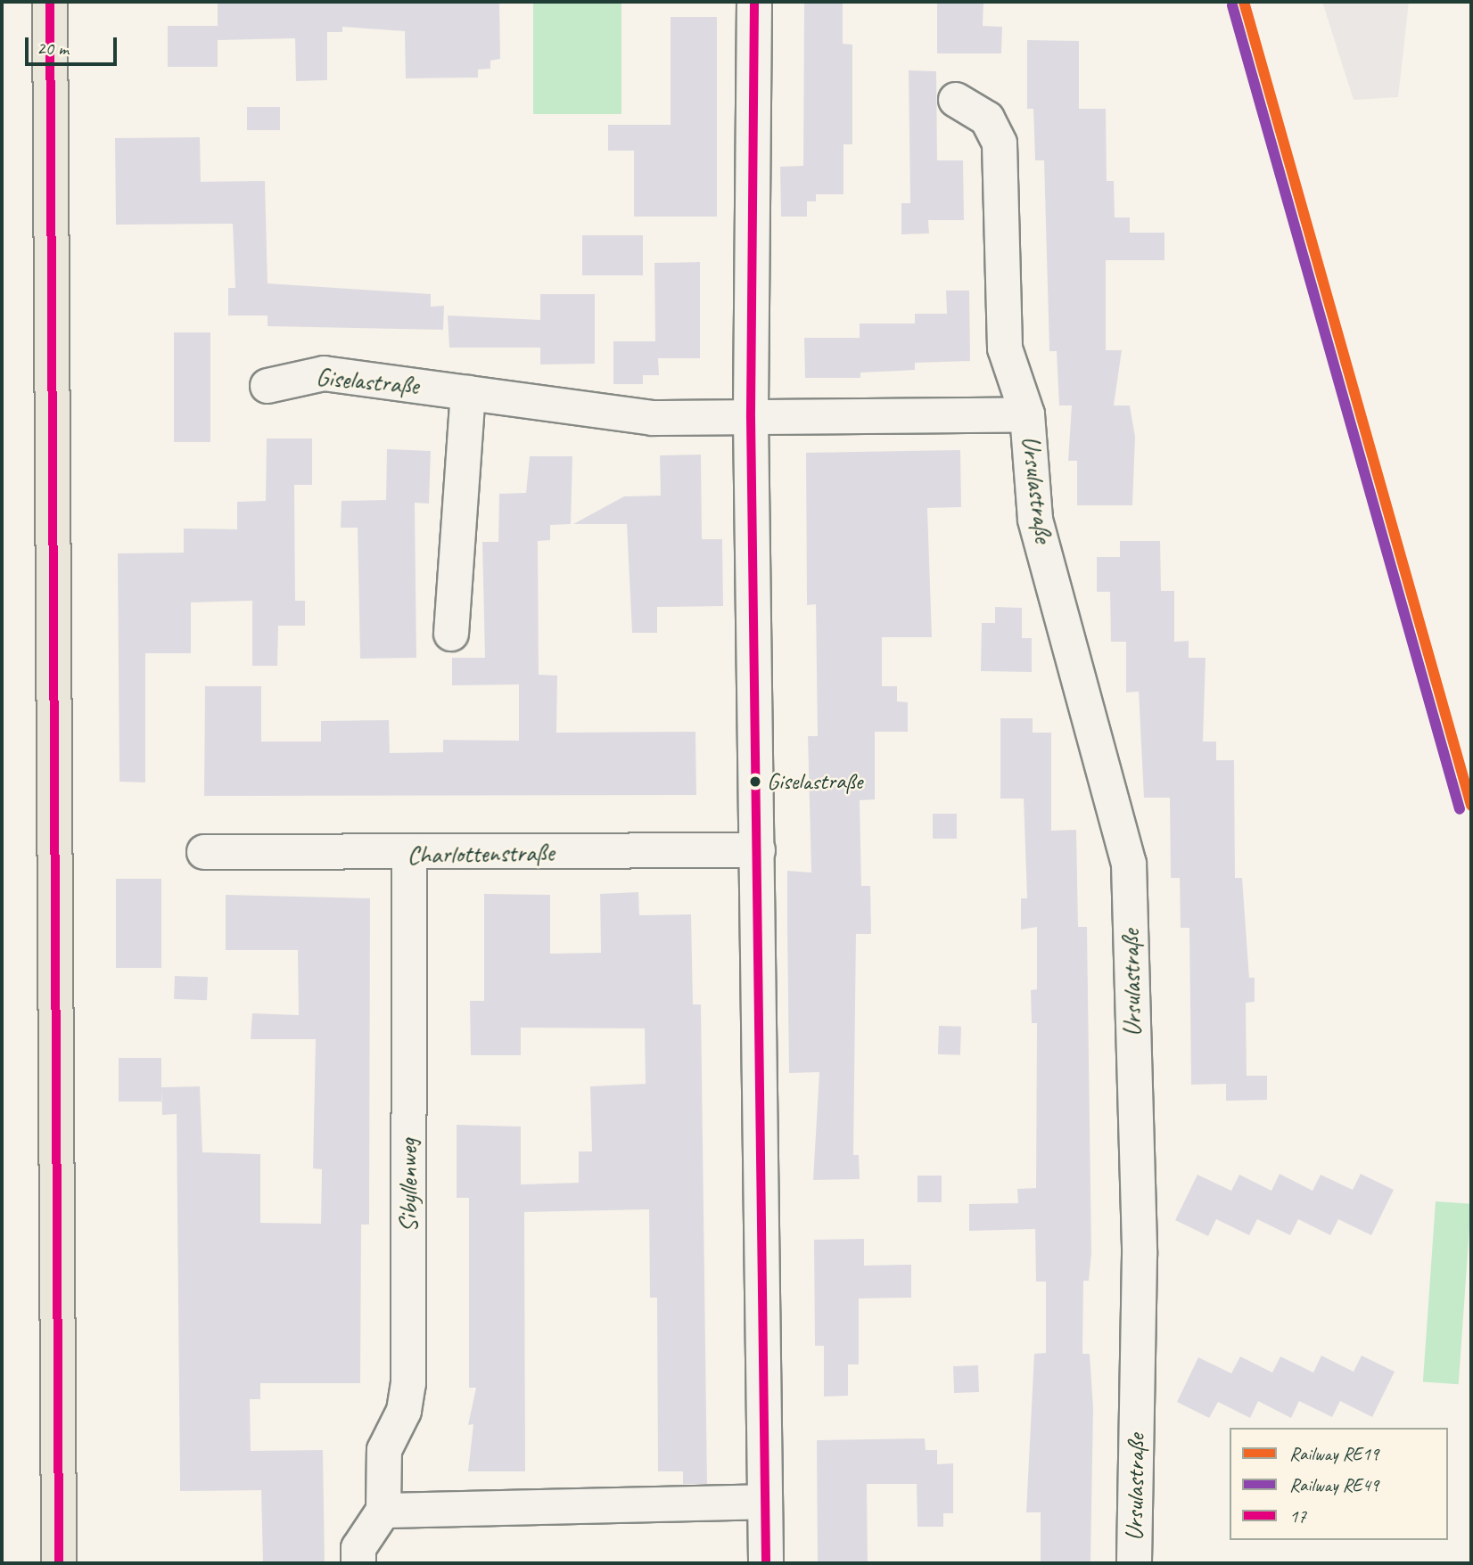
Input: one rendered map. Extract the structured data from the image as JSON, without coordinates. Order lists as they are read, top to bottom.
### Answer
{
  "streets": {
    "street": [
      "Giselastraße",
      "Ursulastraße",
      "Charlottenstraße",
      "Sibyllenweg"
    ]
  },
  "crossings": [
    ["Giselastraße", "Ursulastraße"],
    ["Charlottenstraße", "Sibyllenweg"]
  ],
  "places": ["Giselastraße"],
  "lines": ["rail line RE19", "transit line 17", "rail line RE49"],
  "legend": ["Railway RE19", "Railway RE49", "17"],
  "scale_bar": "20 m"
}
